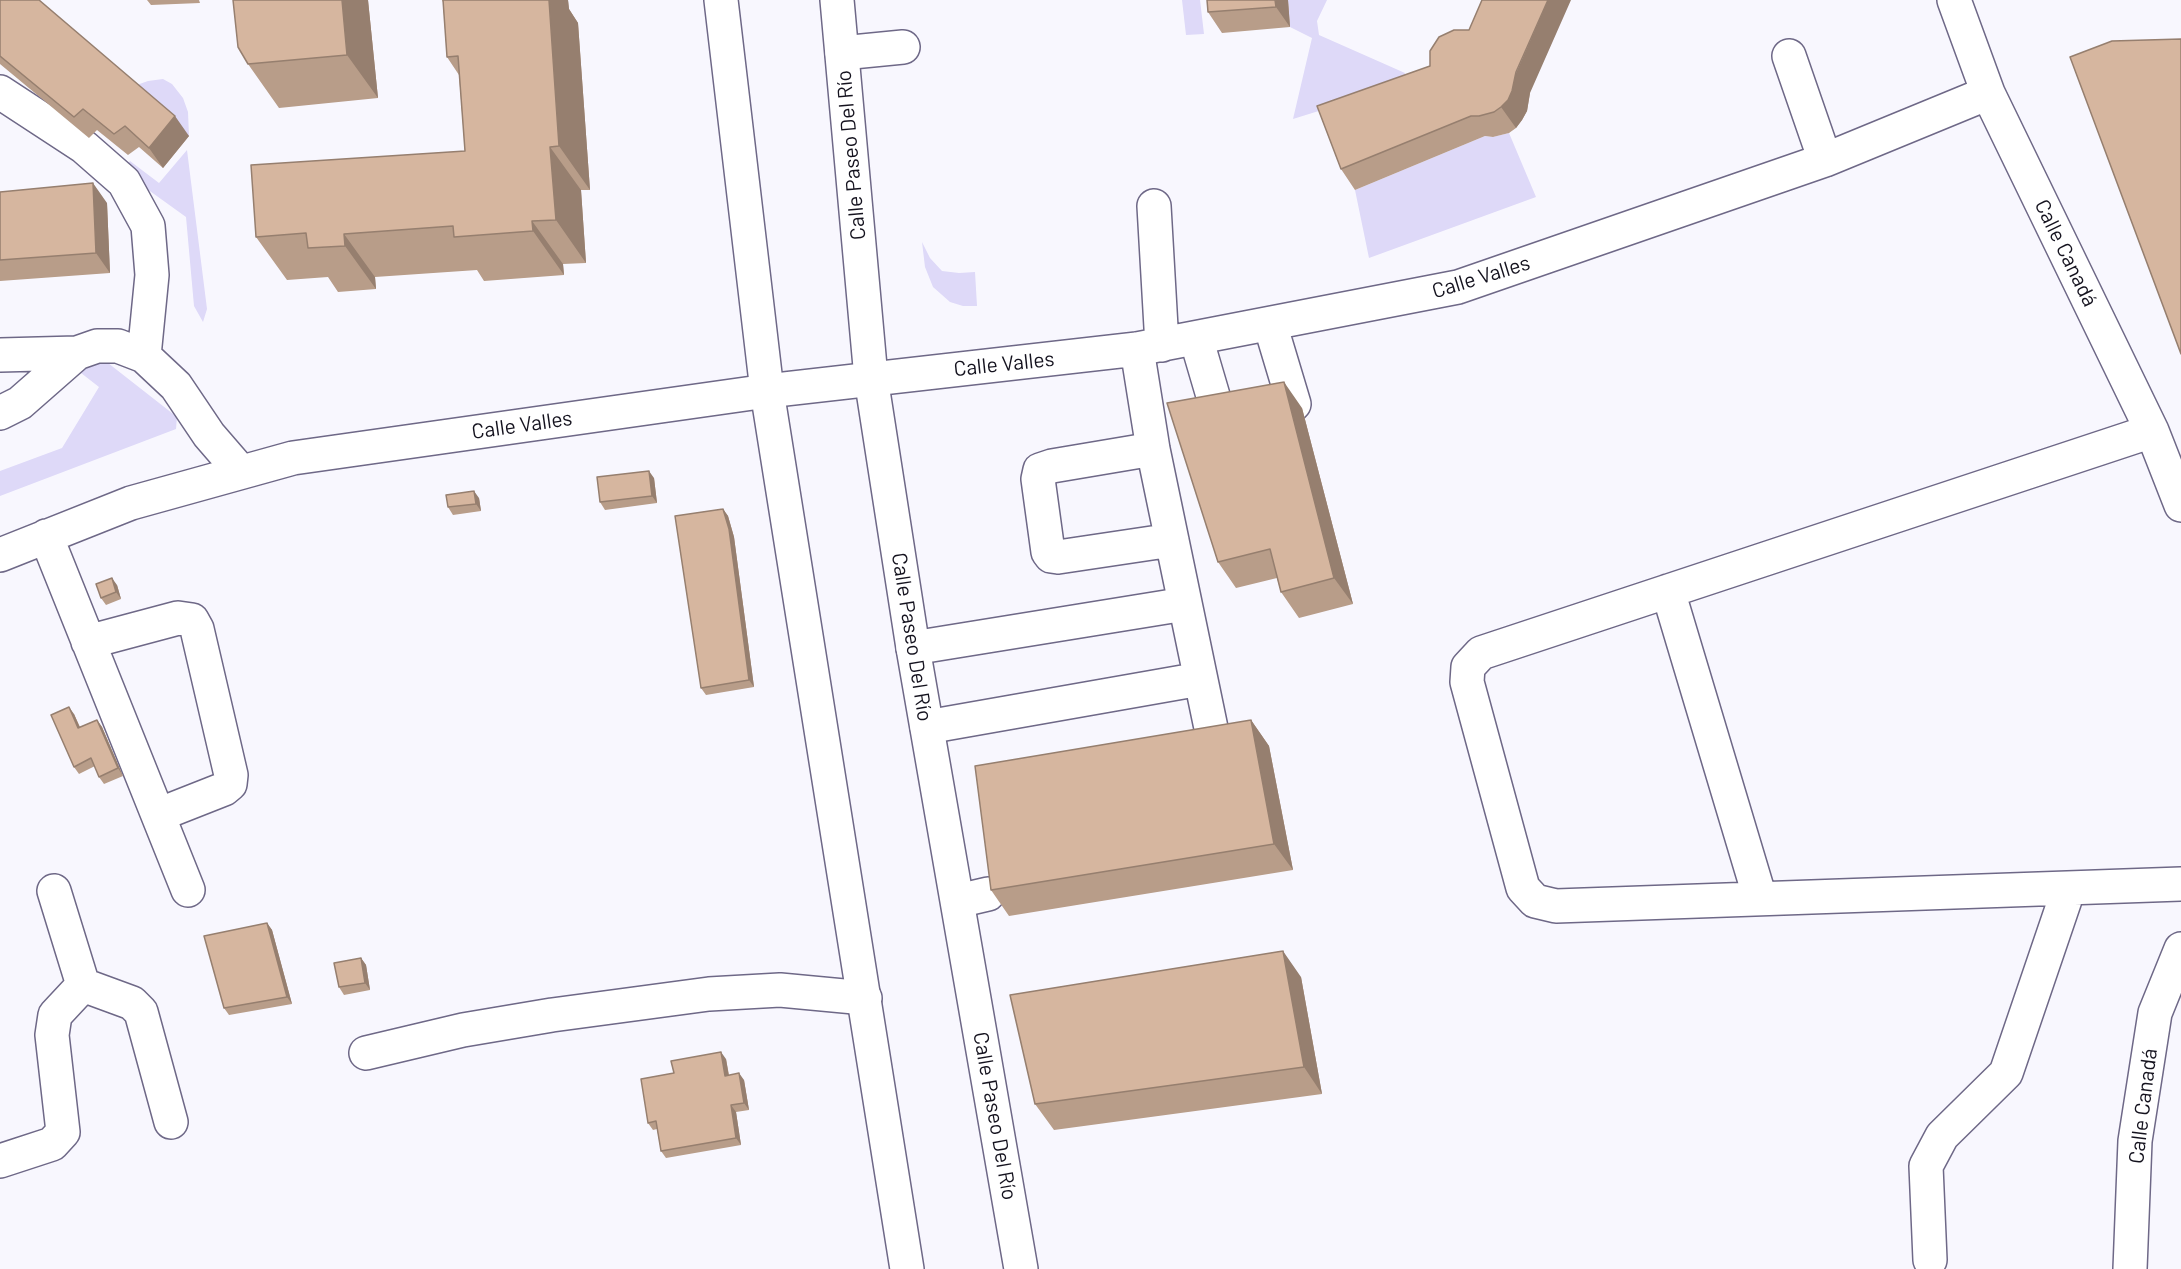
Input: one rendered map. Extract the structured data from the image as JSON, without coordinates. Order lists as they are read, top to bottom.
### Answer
{
  "streets": {
    "street": ["Calle Paseo Del Río", "Calle Canadá", "Calle Valles"]
  },
  "crossings": [
    ["Calle Paseo Del Río", "Calle Valles"],
    ["Calle Canadá", "Calle Valles"]
  ]
}
